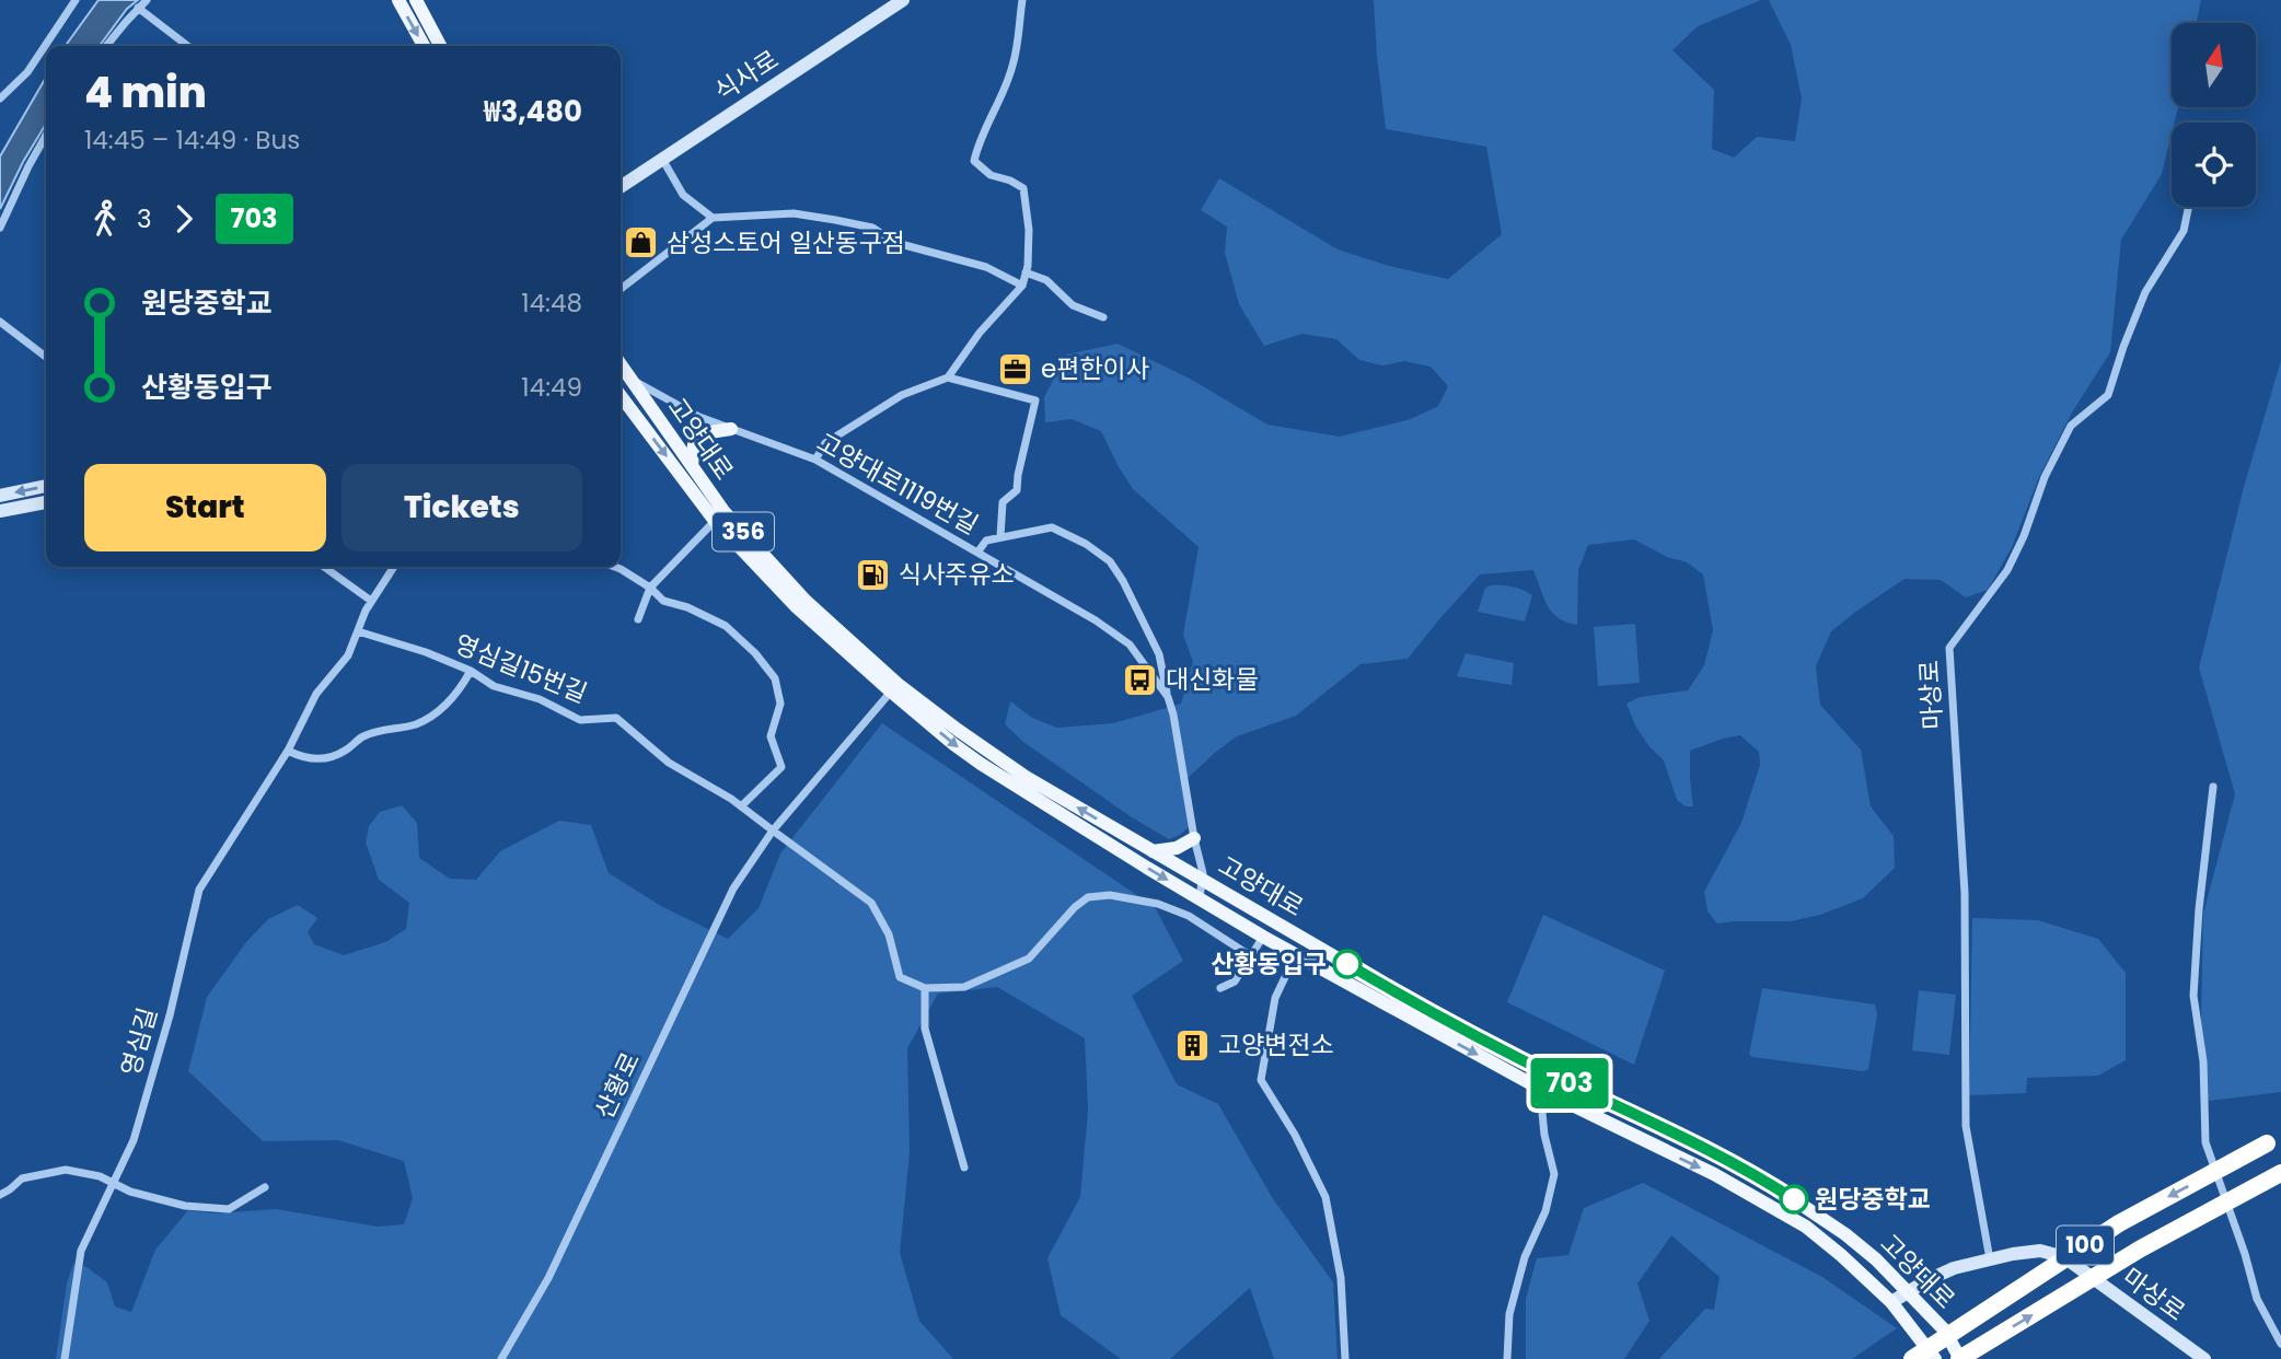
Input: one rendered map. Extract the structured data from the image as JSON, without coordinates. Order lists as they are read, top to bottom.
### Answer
{
  "streets": {
    "highway": ["100"],
    "main road": ["고양대로", "356"],
    "street": [
      "식사로",
      "고양대로1119번길",
      "영심길15번길",
      "마상로",
      "영심길",
      "산황로"
    ]
  },
  "crossings": [
    ["고양대로", "고양대로1119번길"],
    ["고양대로", "마상로"],
    ["고양대로", "산황로"],
    ["고양대로", "100"],
    ["영심길15번길", "영심길"],
    ["영심길15번길", "산황로"]
  ],
  "places": {
    "shop": ["삼성스토어 일산동구점"],
    "office": ["e편한이사"],
    "fuel station": ["식사주유소"],
    "bus stop": ["대신화물"],
    "other": ["산황동입구", "원당중학교"],
    "building": ["고양변전소"]
  },
  "lines": ["bus line 703"],
  "north": "top",
  "page": {
    "on_map": "703",
    "heading": ["4 min", "14:45 – 14:49 · Bus", "₩3,480"],
    "legs": ["3", "703"],
    "list": [
      {
        "name": "원당중학교",
        "value": "14:48"
      },
      {
        "name": "산황동입구",
        "value": "14:49"
      }
    ],
    "buttons": ["Start", "Tickets"]
  }
}
